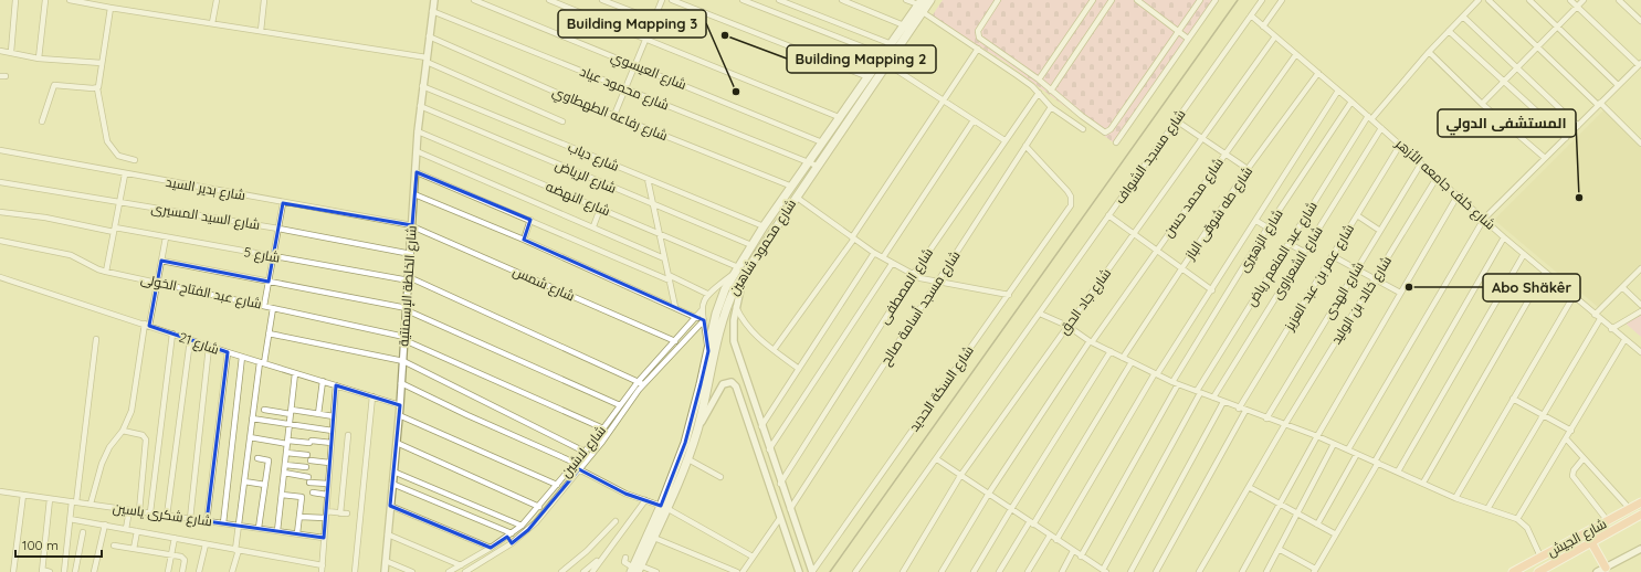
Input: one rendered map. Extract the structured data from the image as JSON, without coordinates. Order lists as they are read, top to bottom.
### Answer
{
  "streets": {
    "main road": ["شارع محمود شاهين", "شارع الجيش"],
    "street": [
      "شارع العيسوي",
      "شارع محمود عياد",
      "شارع رفاعه الطهطاوي",
      "شارع دياب",
      "شارع مسجد الشواف",
      "شارع الرياض",
      "شارع خلف جامعه الأزهر",
      "شارع بدير السيد",
      "شارع محمد حسن",
      "شارع النهضه",
      "شارع طه شوقى الباز",
      "شارع السيد المسيرى",
      "شارع الزهيرى",
      "شارع عبد المنعم رياض",
      "شارع 5",
      "شارع الشعراوى",
      "شارع عمر بن عبد العزيز",
      "شارع شمس",
      "شارع الخلطة الإسمنتية",
      "شارع المصطفى",
      "شارع الهدى",
      "شارع عبد الفتاح الخولى",
      "شارع خالد بن الوليد",
      "شارع جاد الحق",
      "شارع مسجد أسامة صالح",
      "شارع 21",
      "شارع السكة الحديد",
      "شارع لاشين",
      "شارع شكرى ياسين"
    ]
  },
  "crossings": [
    ["شارع العيسوي", "شارع محمود شاهين"],
    ["شارع محمود عياد", "شارع محمود شاهين"],
    ["شارع محمود عياد", "شارع الخلطة الإسمنتية"],
    ["شارع رفاعه الطهطاوي", "شارع محمود شاهين"],
    ["شارع رفاعه الطهطاوي", "شارع الخلطة الإسمنتية"],
    ["شارع دياب", "شارع محمود شاهين"],
    ["شارع دياب", "شارع الخلطة الإسمنتية"],
    ["شارع مسجد الشواف", "شارع خلف جامعه الأزهر"],
    ["شارع الرياض", "شارع محمود شاهين"],
    ["شارع الرياض", "شارع الخلطة الإسمنتية"],
    ["شارع خلف جامعه الأزهر", "شارع محمد حسن"],
    ["شارع خلف جامعه الأزهر", "شارع طه شوقى الباز"],
    ["شارع خلف جامعه الأزهر", "شارع الزهيرى"],
    ["شارع خلف جامعه الأزهر", "شارع عبد المنعم رياض"],
    ["شارع خلف جامعه الأزهر", "شارع الشعراوى"],
    ["شارع خلف جامعه الأزهر", "شارع عمر بن عبد العزيز"],
    ["شارع خلف جامعه الأزهر", "شارع الهدى"],
    ["شارع خلف جامعه الأزهر", "شارع خالد بن الوليد"],
    ["شارع خلف جامعه الأزهر", "شارع جاد الحق"],
    ["شارع بدير السيد", "شارع شمس"],
    ["شارع بدير السيد", "شارع الخلطة الإسمنتية"],
    ["شارع النهضه", "شارع محمود شاهين"],
    ["شارع النهضه", "شارع الخلطة الإسمنتية"],
    ["شارع السيد المسيرى", "شارع الخلطة الإسمنتية"],
    ["شارع 5", "شارع الخلطة الإسمنتية"],
    ["شارع 5", "شارع لاشين"],
    ["شارع شمس", "شارع الخلطة الإسمنتية"],
    ["شارع شمس", "شارع لاشين"],
    ["شارع الخلطة الإسمنتية", "شارع عبد الفتاح الخولى"],
    ["شارع الخلطة الإسمنتية", "شارع 21"],
    ["شارع عبد الفتاح الخولى", "شارع لاشين"],
    ["شارع مسجد أسامة صالح", "شارع السكة الحديد"]
  ],
  "places": [
    "Building Mapping 2",
    "Building Mapping 3",
    "المستشفى الدولي",
    "Abo Shäkêr"
  ],
  "scale_bar": "100 m"
}
